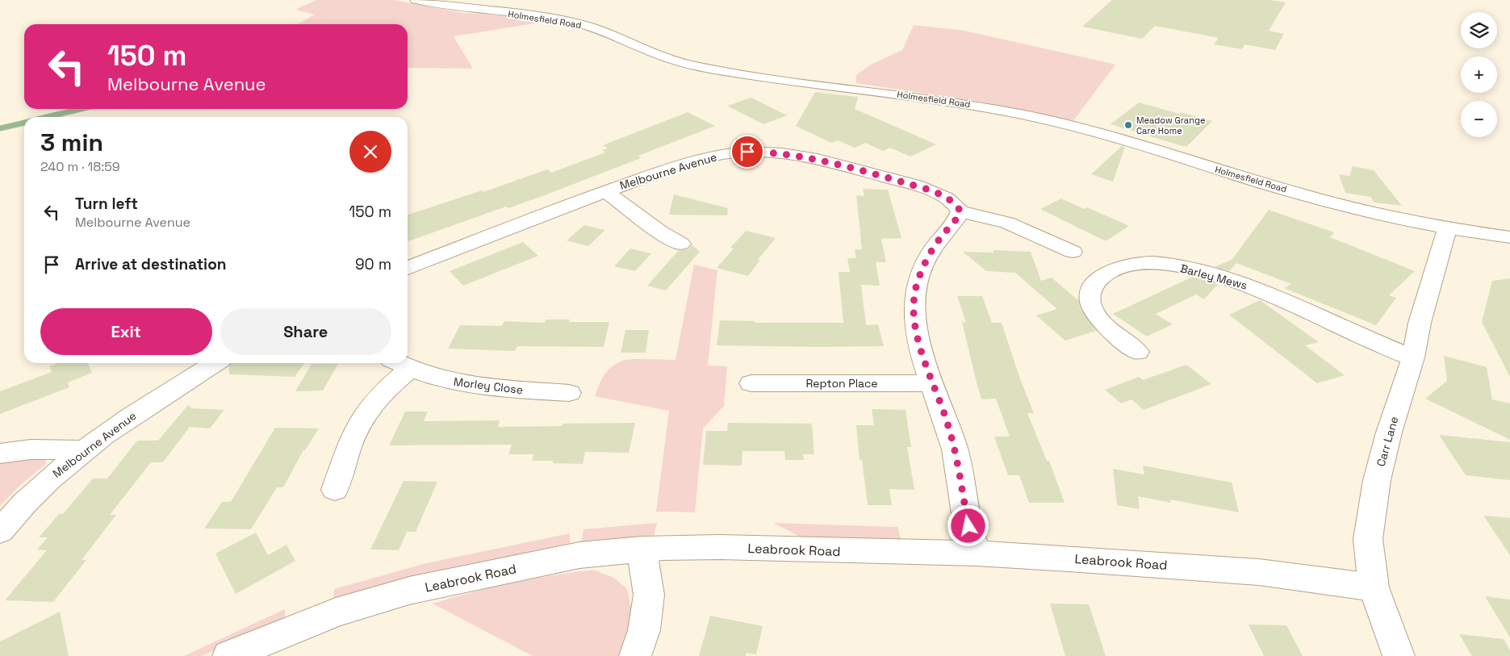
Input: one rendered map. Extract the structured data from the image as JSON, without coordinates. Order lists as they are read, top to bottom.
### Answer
{
  "streets": {
    "street": [
      "Holmesfield Road",
      "Melbourne Avenue",
      "Barley Mews",
      "Repton Place",
      "Morley Close",
      "Carr Lane",
      "Leabrook Road"
    ]
  },
  "crossings": [
    ["Holmesfield Road", "Carr Lane"],
    ["Barley Mews", "Carr Lane"],
    ["Carr Lane", "Leabrook Road"]
  ],
  "places": ["Meadow Grange Care Home"],
  "page": {
    "map_buttons": ["+", "−"],
    "turn": ["150 m", "Melbourne Avenue"],
    "heading": ["3 min", "240 m · 18:59"],
    "list": [
      {
        "name": "Turn left",
        "note": "Melbourne Avenue",
        "value": "150 m"
      },
      {
        "name": "Arrive at destination",
        "value": "90 m"
      }
    ],
    "buttons": ["Exit", "Share"]
  }
}
